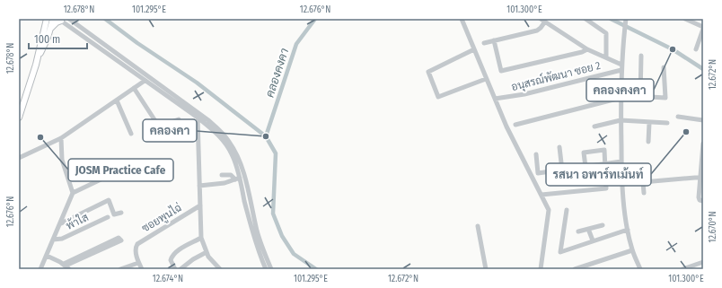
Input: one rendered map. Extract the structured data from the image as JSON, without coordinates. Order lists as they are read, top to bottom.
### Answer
{
  "streets": {
    "street": ["อนุสรณ์พัฒนา ซอย 2", "ซอยพูนไฉ่", "พ้าใส"]
  },
  "water": ["คลองคงคา"],
  "places": [
    "คลองคงคา",
    "รสนา อพาร์ทเม้นท์",
    "คลองคา",
    "JOSM Practice Cafe"
  ],
  "scale_bar": "100 m",
  "coordinates": [
    "12.678°N",
    "101.295°E",
    "12.676°N",
    "101.300°E",
    "12.672°N",
    "12.670°N",
    "12.674°N"
  ]
}
